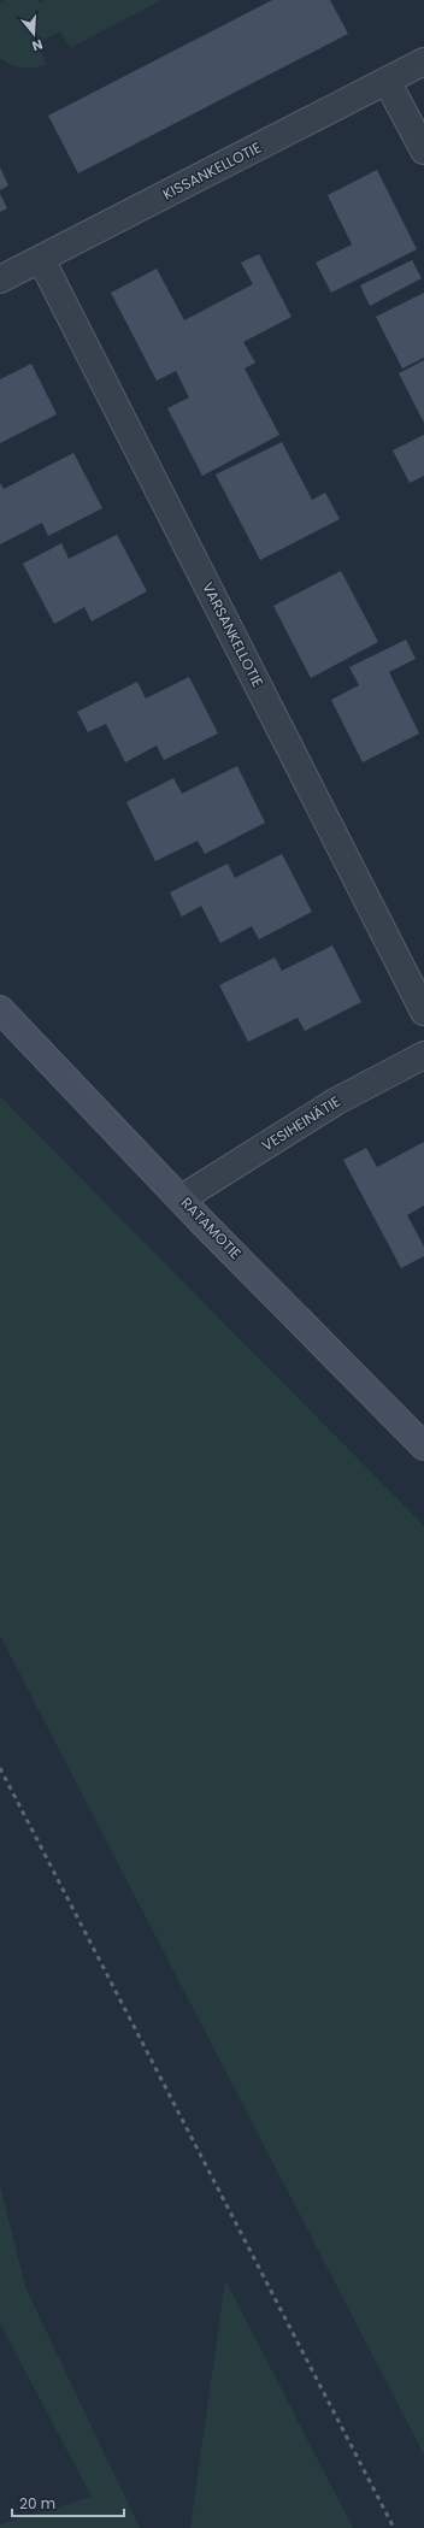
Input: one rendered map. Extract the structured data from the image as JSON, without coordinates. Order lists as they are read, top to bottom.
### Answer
{
  "streets": {
    "street": [
      "KISSANKELLOTIE",
      "VARSANKELLOTIE",
      "VESIHEINÄTIE",
      "RATAMOTIE"
    ]
  },
  "crossings": [
    ["KISSANKELLOTIE", "VARSANKELLOTIE"],
    ["VESIHEINÄTIE", "RATAMOTIE"]
  ],
  "scale_bar": "20 m",
  "north": "bottom"
}
